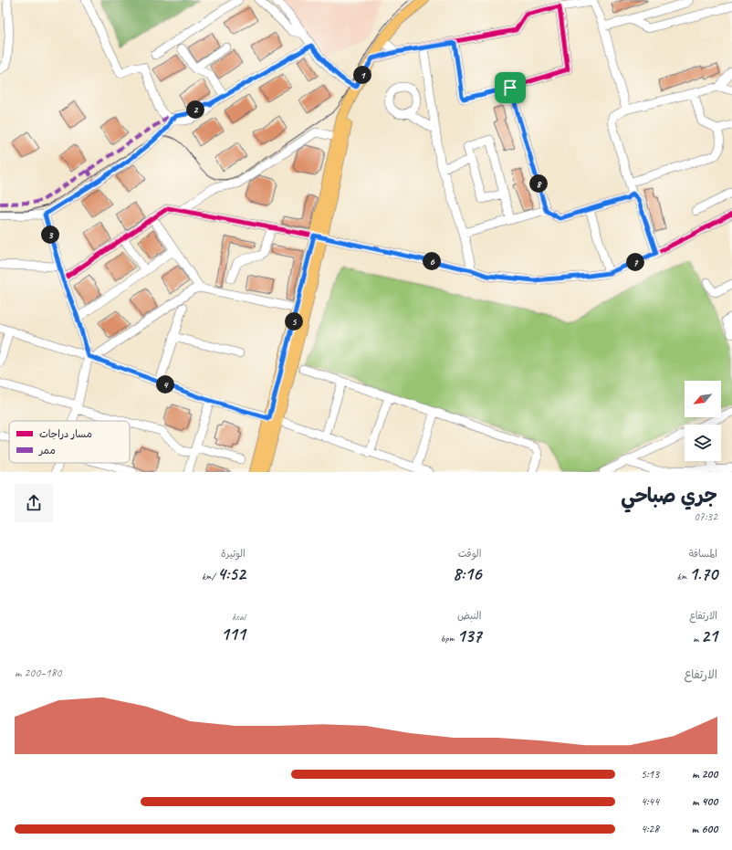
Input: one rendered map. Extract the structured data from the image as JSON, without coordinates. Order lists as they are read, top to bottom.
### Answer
{
  "legend": ["مسار دراجات", "ممر"],
  "north": "bottom left",
  "page": {
    "pins": [
      "1",
      "2",
      "8",
      "3",
      "6",
      "7",
      "5",
      "4"
    ],
    "heading": ["جري صباحي", "07:32"],
    "stats": [
      ["المسافة", "1.70 km"],
      ["الوقت", "8:16"],
      ["الوتيرة", "4:52 /km"],
      ["الارتفاع", "21 m"],
      ["النبض", "137 bpm"],
      ["kcal", "111"]
    ],
    "chart": ["الارتفاع", "180–200 m"],
    "list": [
      {
        "name": "200 m",
        "note": "5:13"
      },
      {
        "name": "400 m",
        "note": "4:44"
      },
      {
        "name": "600 m",
        "note": "4:28"
      }
    ]
  }
}
